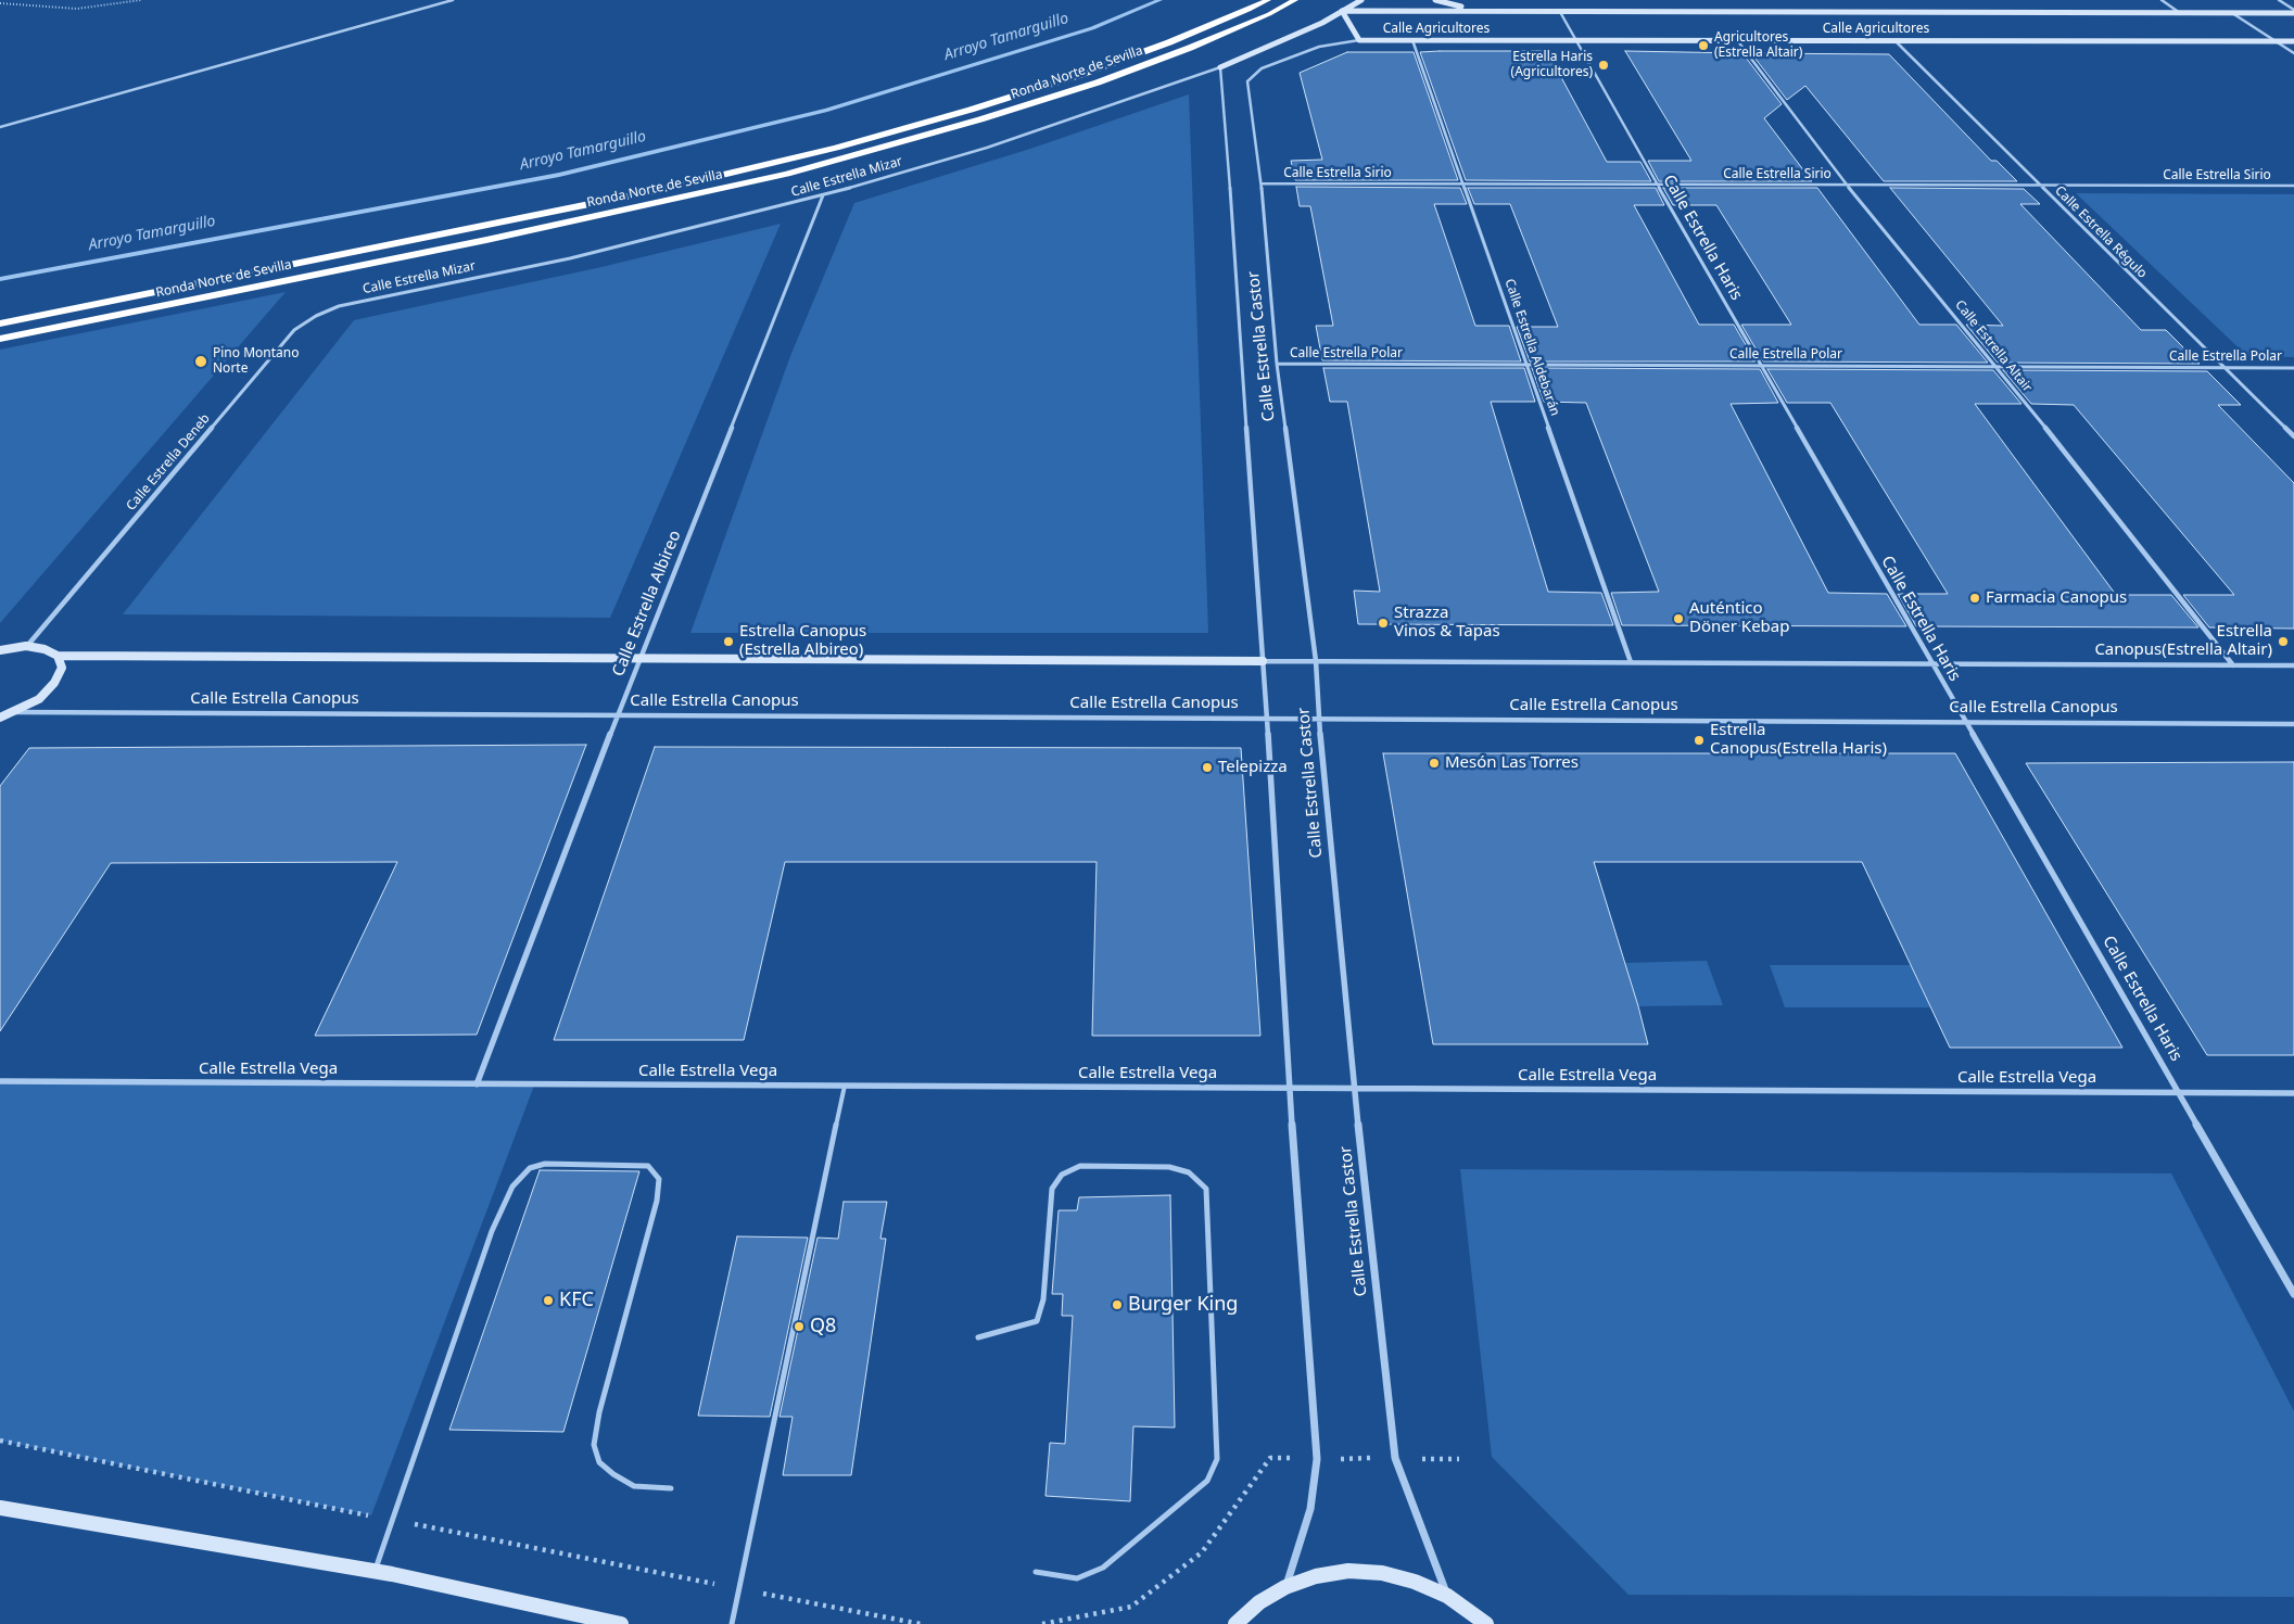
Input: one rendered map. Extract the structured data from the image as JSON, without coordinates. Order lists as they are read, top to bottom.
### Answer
{
  "streets": {
    "highway": ["Ronda Norte de Sevilla"],
    "street": [
      "Calle Agricultores",
      "Calle Estrella Sirio",
      "Calle Estrella Mizar",
      "Calle Estrella Régulo",
      "Calle Estrella Haris",
      "Calle Estrella Castor",
      "Calle Estrella Altair",
      "Calle Estrella Aldebarán",
      "Calle Estrella Polar",
      "Calle Estrella Deneb",
      "Calle Estrella Albireo",
      "Calle Estrella Canopus",
      "Calle Estrella Vega"
    ]
  },
  "crossings": [
    ["Calle Agricultores", "Calle Estrella Mizar"],
    ["Calle Agricultores", "Calle Estrella Régulo"],
    ["Calle Agricultores", "Calle Estrella Haris"],
    ["Calle Agricultores", "Calle Estrella Castor"],
    ["Calle Agricultores", "Calle Estrella Altair"],
    ["Calle Agricultores", "Calle Estrella Aldebarán"],
    ["Calle Estrella Sirio", "Calle Estrella Régulo"],
    ["Calle Estrella Sirio", "Calle Estrella Haris"],
    ["Calle Estrella Sirio", "Calle Estrella Castor"],
    ["Calle Estrella Sirio", "Calle Estrella Altair"],
    ["Calle Estrella Sirio", "Calle Estrella Aldebarán"],
    ["Calle Estrella Mizar", "Calle Estrella Castor"],
    ["Calle Estrella Mizar", "Calle Estrella Deneb"],
    ["Calle Estrella Mizar", "Calle Estrella Albireo"],
    ["Calle Estrella Régulo", "Calle Estrella Polar"],
    ["Calle Estrella Haris", "Calle Estrella Polar"],
    ["Calle Estrella Haris", "Calle Estrella Canopus"],
    ["Calle Estrella Haris", "Calle Estrella Vega"],
    ["Calle Estrella Castor", "Calle Estrella Polar"],
    ["Calle Estrella Castor", "Calle Estrella Canopus"],
    ["Calle Estrella Castor", "Calle Estrella Vega"],
    ["Calle Estrella Altair", "Calle Estrella Polar"],
    ["Calle Estrella Aldebarán", "Calle Estrella Polar"],
    ["Calle Estrella Albireo", "Calle Estrella Canopus"],
    ["Calle Estrella Albireo", "Calle Estrella Vega"]
  ],
  "water": ["Arroyo Tamarguillo"],
  "places": [
    "Agricultores (Estrella Altair)",
    "Estrella Haris (Agricultores)",
    "Pino Montano Norte",
    "Farmacia Canopus",
    "Auténtico Döner Kebap",
    "Strazza Vinos & Tapas",
    "Estrella Canopus (Estrella Albireo)",
    "Estrella Canopus(Estrella Altair)",
    "Estrella Canopus(Estrella Haris)",
    "Mesón Las Torres",
    "Telepizza",
    "KFC",
    "Burger King",
    "Q8"
  ]
}
